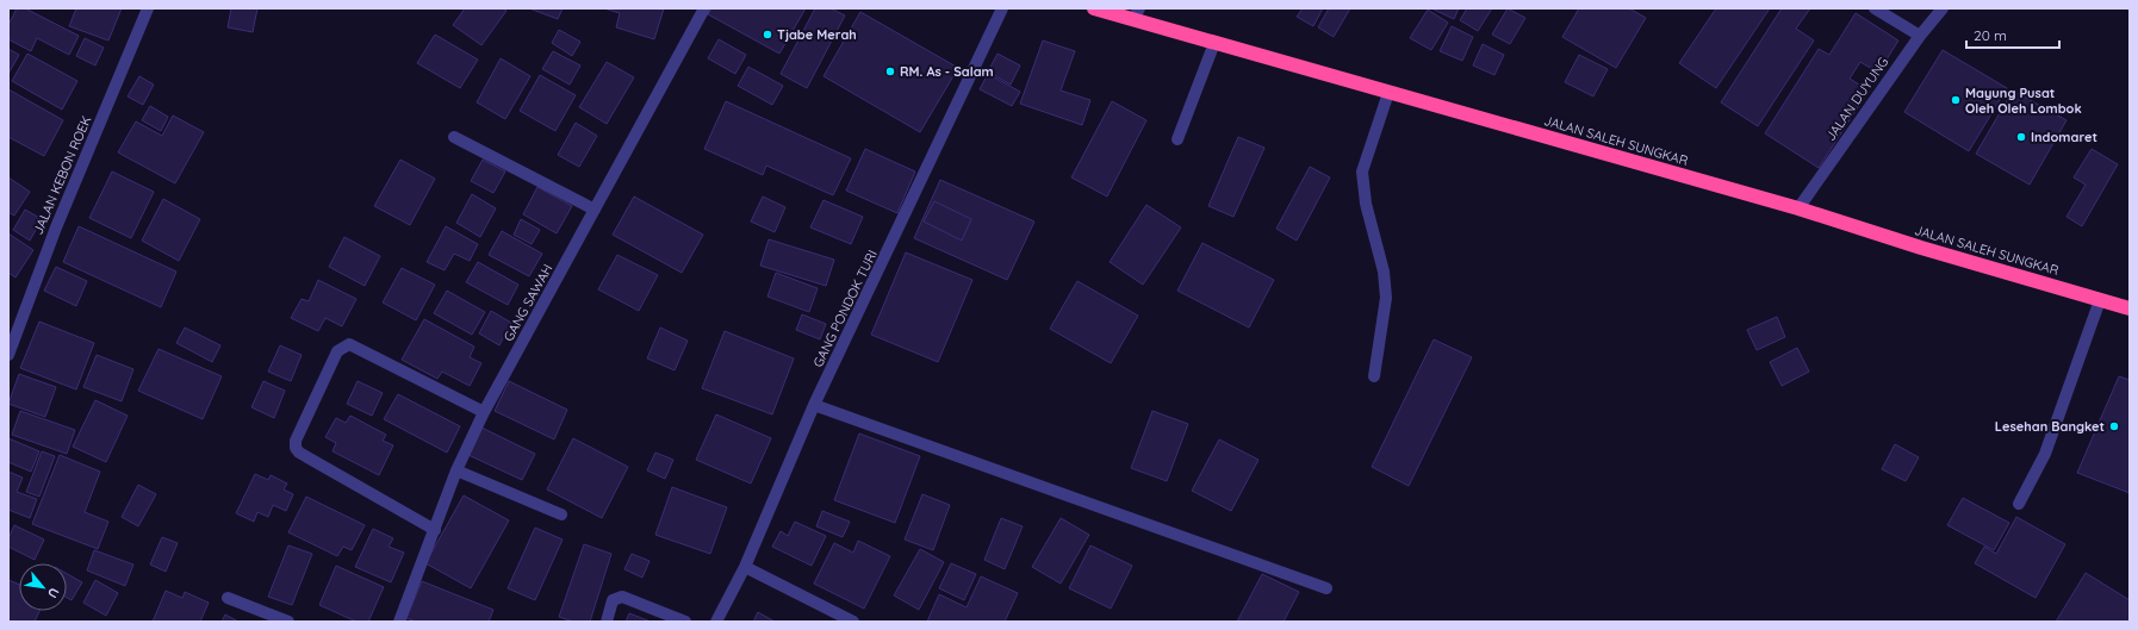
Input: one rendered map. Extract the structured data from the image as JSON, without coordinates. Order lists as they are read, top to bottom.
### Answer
{
  "streets": {
    "highway": ["JALAN SALEH SUNGKAR"],
    "street": [
      "JALAN DUYUNG",
      "JALAN KEBON ROEK",
      "GANG SAWAH",
      "GANG PONDOK TURI"
    ]
  },
  "crossings": [
    ["JALAN DUYUNG", "JALAN SALEH SUNGKAR"]
  ],
  "places": [
    "Tjabe Merah",
    "RM. As - Salam",
    "Mayung Pusat Oleh Oleh Lombok",
    "Indomaret",
    "Lesehan Bangket"
  ],
  "scale_bar": "20 m",
  "north": "bottom right"
}
